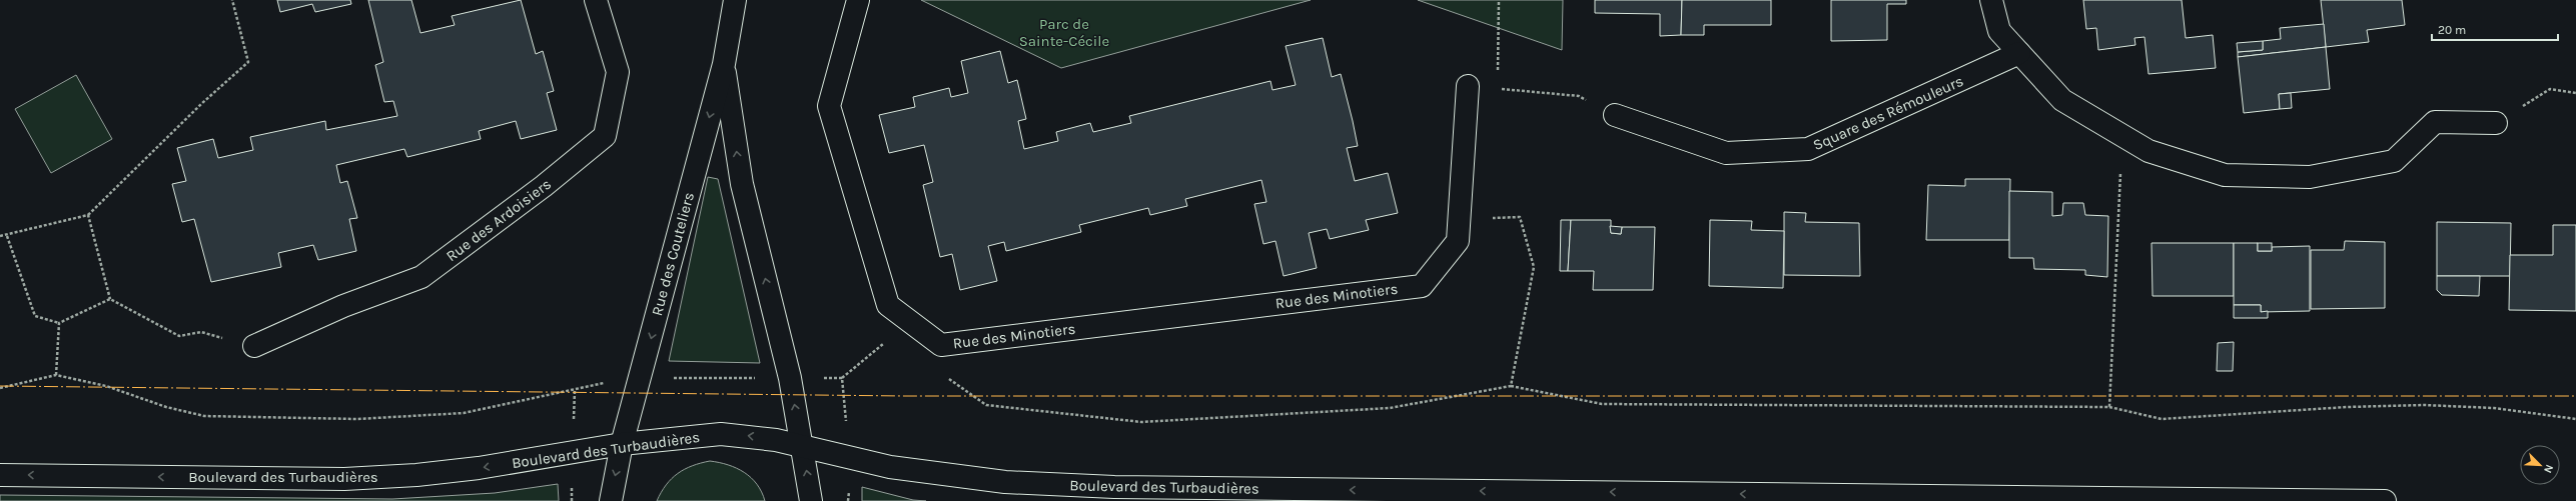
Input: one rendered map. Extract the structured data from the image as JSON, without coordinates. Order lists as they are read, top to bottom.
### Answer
{
  "streets": {
    "street": [
      "Square des Rémouleurs",
      "Rue des Ardoisiers",
      "Rue des Couteliers",
      "Rue des Minotiers",
      "Boulevard des Turbaudières"
    ]
  },
  "crossings": [
    ["Rue des Couteliers", "Boulevard des Turbaudières"]
  ],
  "one_way": ["Boulevard des Turbaudières"],
  "parks": ["Parc de Sainte-Cécile"],
  "scale_bar": "20 m",
  "north": "bottom right"
}
